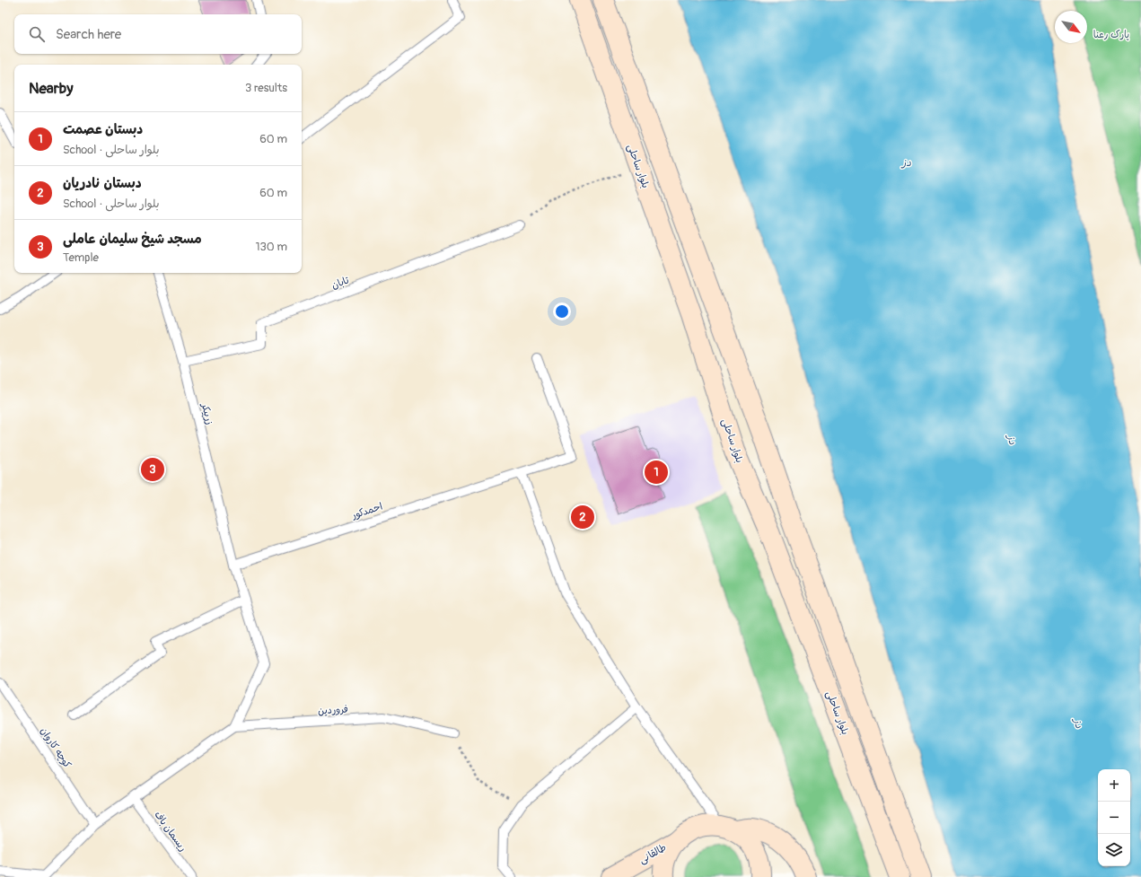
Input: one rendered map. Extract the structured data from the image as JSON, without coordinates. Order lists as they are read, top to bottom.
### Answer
{
  "streets": {
    "main road": ["بلوار ساحلی", "طالقانی"],
    "lane": [
      "تابان",
      "زرپیکر",
      "احمدکور",
      "فروردین",
      "کوچه کاروان",
      "ریسمان باف"
    ]
  },
  "crossings": [
    ["تابان", "زرپیکر"],
    ["زرپیکر", "احمدکور"]
  ],
  "water": ["دز"],
  "parks": ["پارک رعنا"],
  "north": "bottom right",
  "page": {
    "search": "Search here",
    "heading": ["Nearby", "3 results"],
    "list": [
      {
        "mark": "1",
        "name": "دبستان عصمت",
        "note": "School · بلوار ساحلی",
        "value": "60 m"
      },
      {
        "mark": "2",
        "name": "دبستان نادریان",
        "note": "School · بلوار ساحلی",
        "value": "60 m"
      },
      {
        "mark": "3",
        "name": "مسجد شیخ سلیمان عاملی",
        "note": "Temple",
        "value": "130 m"
      }
    ],
    "pins": ["3", "1", "2"],
    "map_buttons": ["+", "−"]
  }
}
